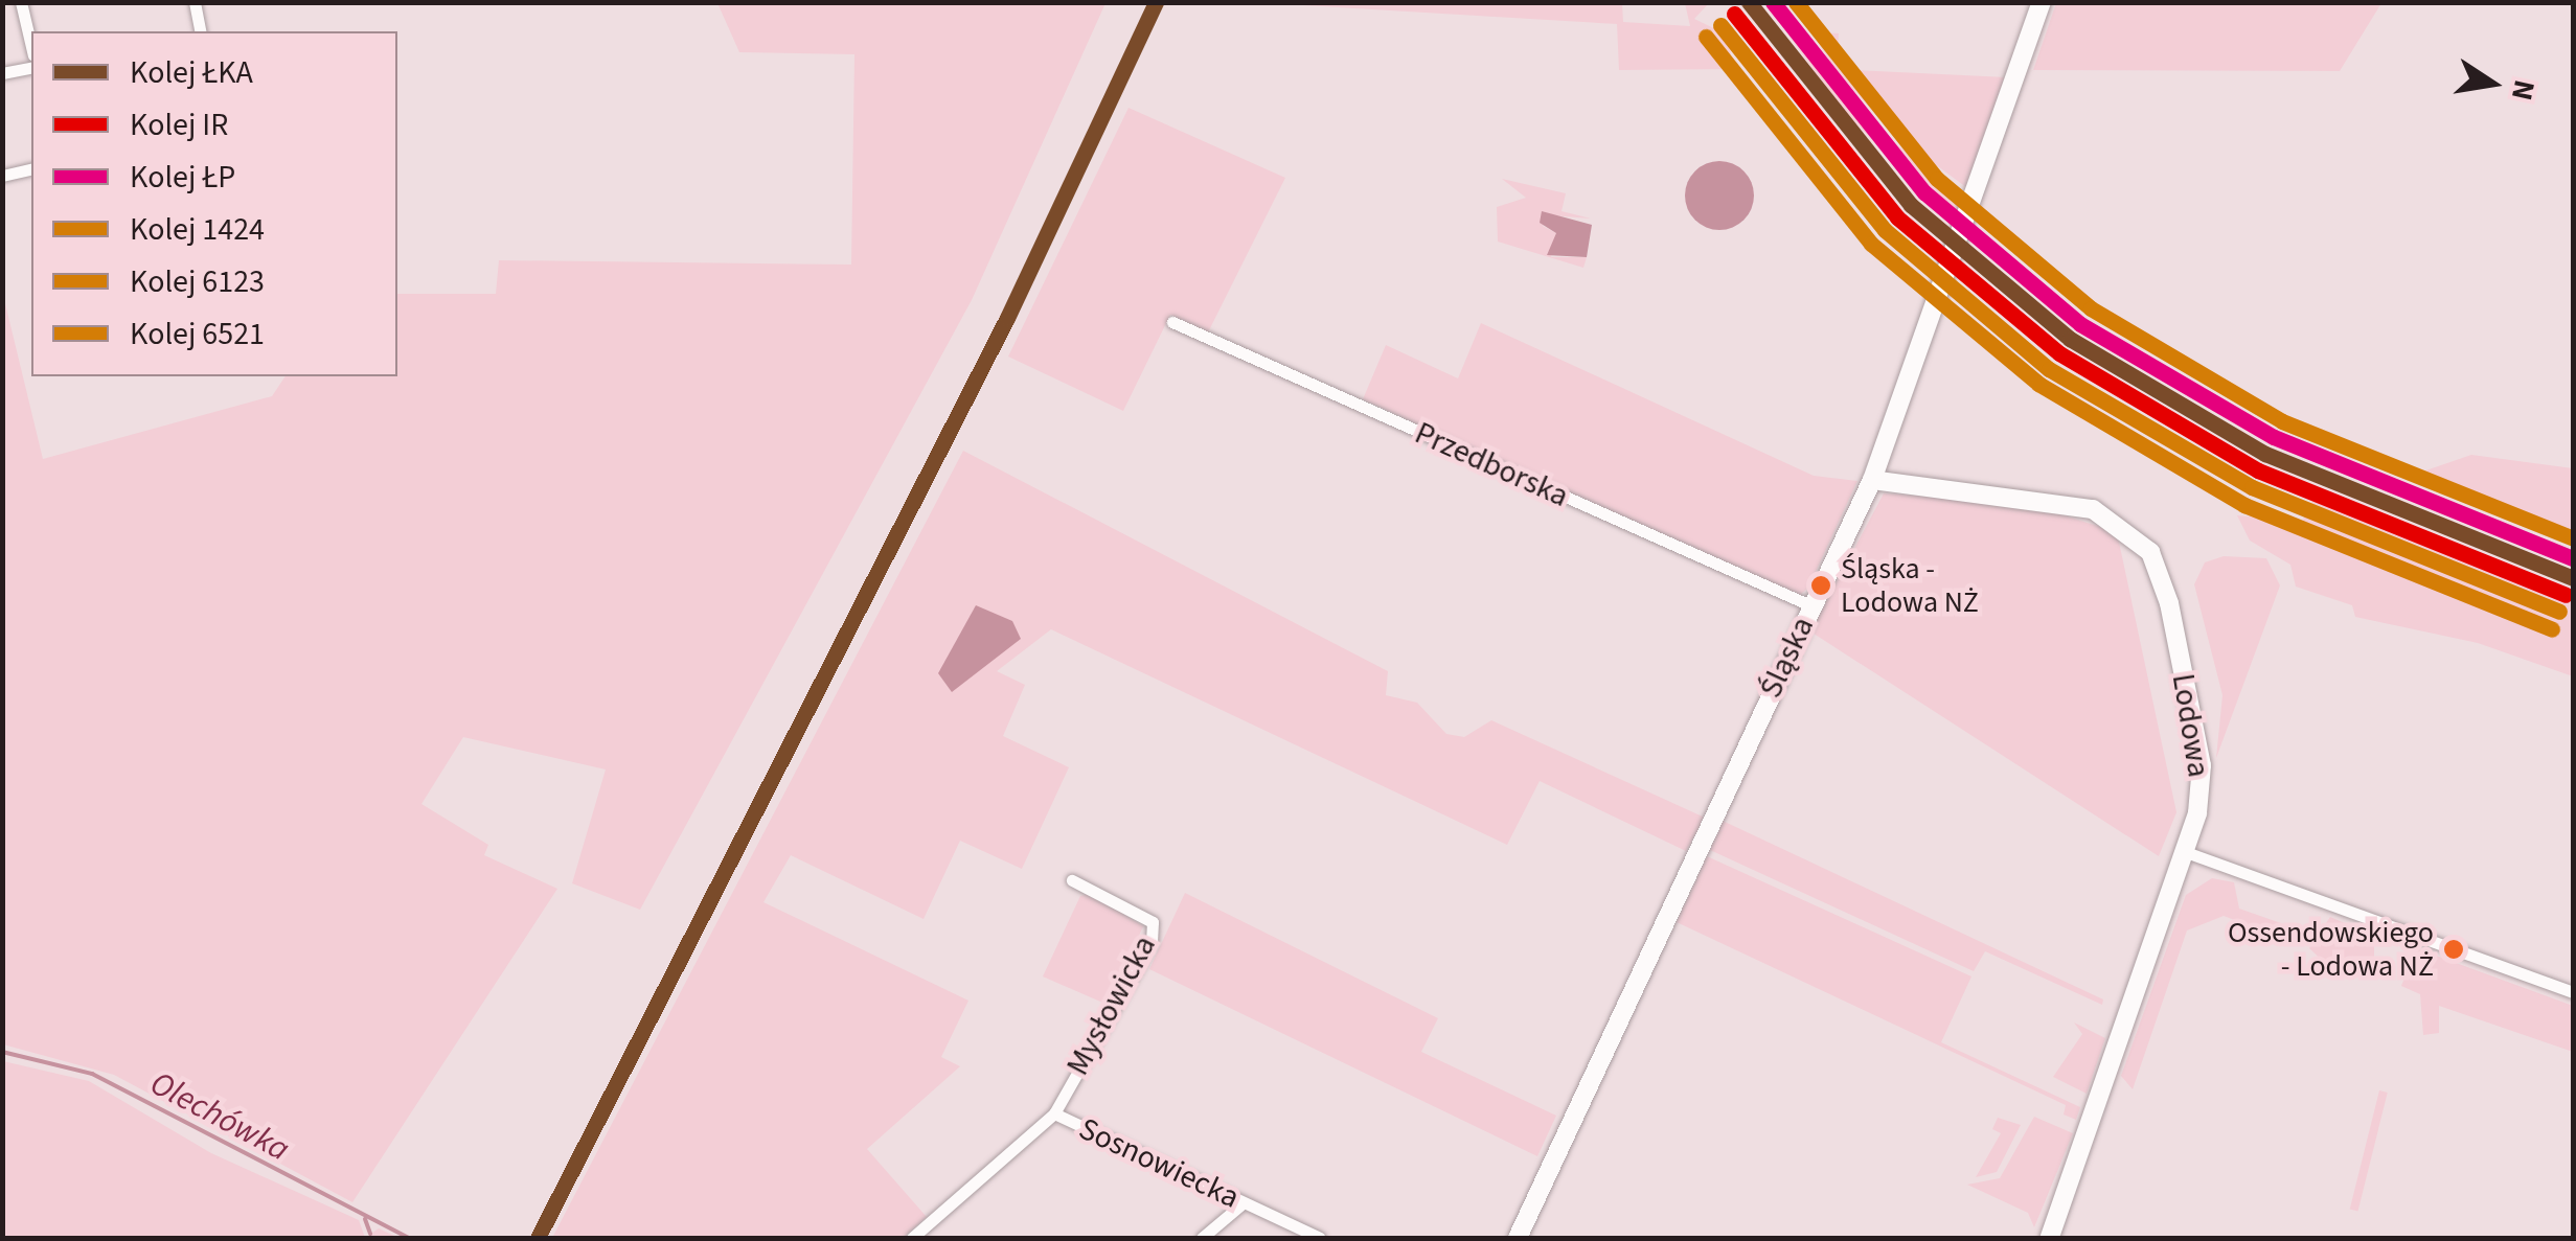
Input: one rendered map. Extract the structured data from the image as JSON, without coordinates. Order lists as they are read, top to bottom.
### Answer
{
  "streets": {
    "street": [
      "Przedborska",
      "Śląska",
      "Lodowa",
      "Mysłowicka",
      "Sosnowiecka"
    ]
  },
  "crossings": [
    ["Przedborska", "Śląska"],
    ["Śląska", "Lodowa"],
    ["Mysłowicka", "Sosnowiecka"]
  ],
  "water": ["Olechówka"],
  "places": ["Śląska - Lodowa NŻ", "Ossendowskiego - Lodowa NŻ"],
  "lines": [
    "rail line ŁKA",
    "rail line ŁP",
    "rail line 6123",
    "rail line IR",
    "rail line 1424",
    "rail line 6521"
  ],
  "legend": [
    "Kolej ŁKA",
    "Kolej IR",
    "Kolej ŁP",
    "Kolej 1424",
    "Kolej 6123",
    "Kolej 6521"
  ],
  "north": "right"
}
